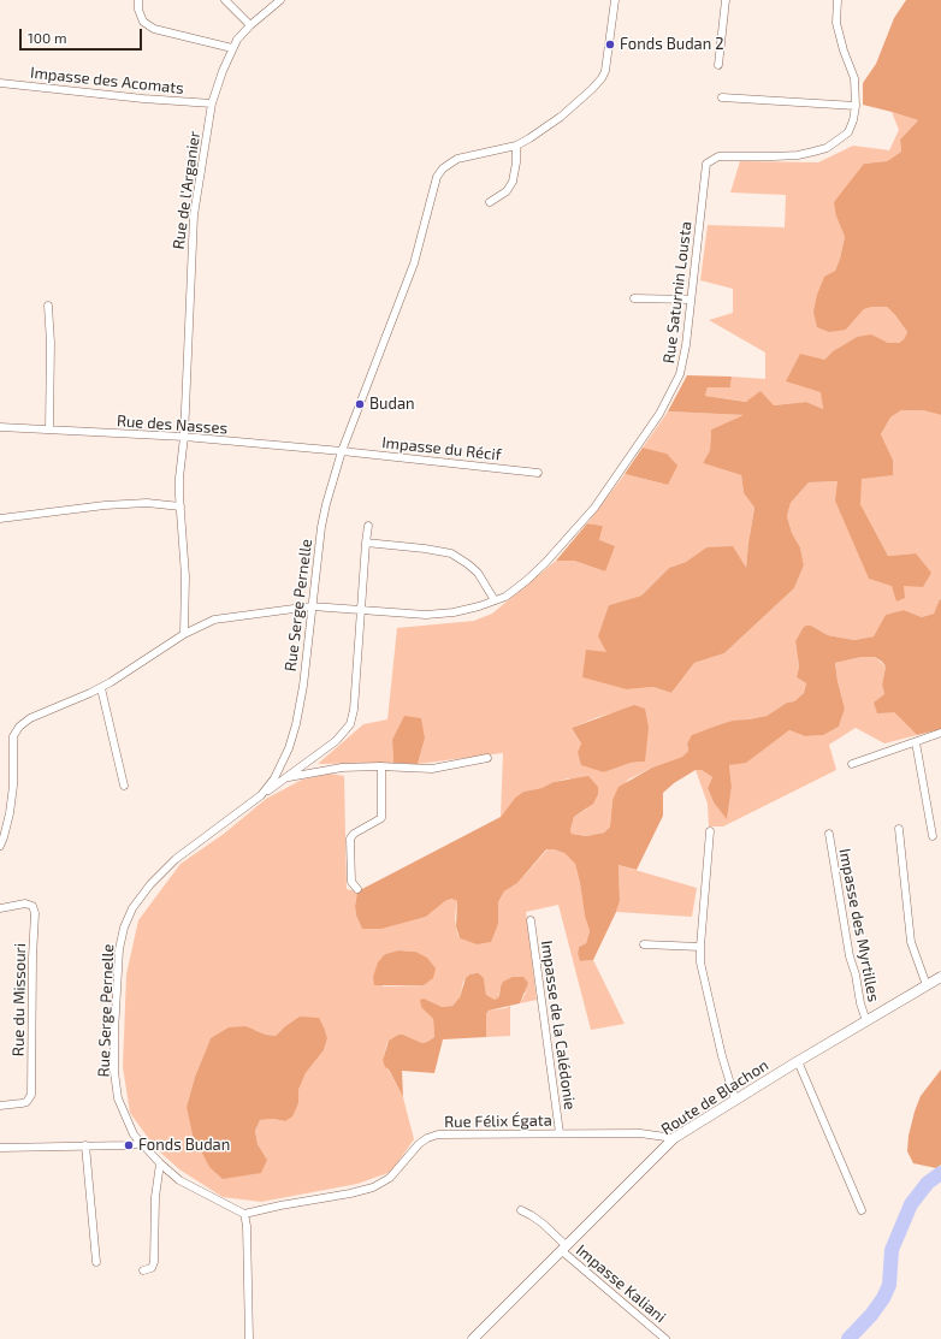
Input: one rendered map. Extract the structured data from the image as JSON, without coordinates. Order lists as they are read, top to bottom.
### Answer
{
  "streets": {
    "street": [
      "Impasse des Acomats",
      "Rue de l'Arganier",
      "Rue Saturnin Lousta",
      "Rue des Nasses",
      "Impasse du Récif",
      "Rue Serge Pernelle",
      "Impasse des Myrtilles",
      "Rue du Missouri",
      "Impasse de la Calédonie",
      "Route de Blachon",
      "Rue Félix Égata",
      "Impasse Kaliani"
    ]
  },
  "crossings": [
    ["Impasse des Acomats", "Rue de l'Arganier"],
    ["Rue de l'Arganier", "Rue Saturnin Lousta"],
    ["Rue de l'Arganier", "Rue des Nasses"],
    ["Rue Saturnin Lousta", "Rue Serge Pernelle"],
    ["Rue des Nasses", "Impasse du Récif"],
    ["Rue des Nasses", "Rue Serge Pernelle"],
    ["Impasse du Récif", "Rue Serge Pernelle"],
    ["Rue Serge Pernelle", "Rue Félix Égata"],
    ["Impasse des Myrtilles", "Route de Blachon"],
    ["Impasse de la Calédonie", "Rue Félix Égata"],
    ["Route de Blachon", "Rue Félix Égata"],
    ["Route de Blachon", "Impasse Kaliani"]
  ],
  "places": ["Fonds Budan 2", "Budan", "Fonds Budan"],
  "scale_bar": "100 m"
}
